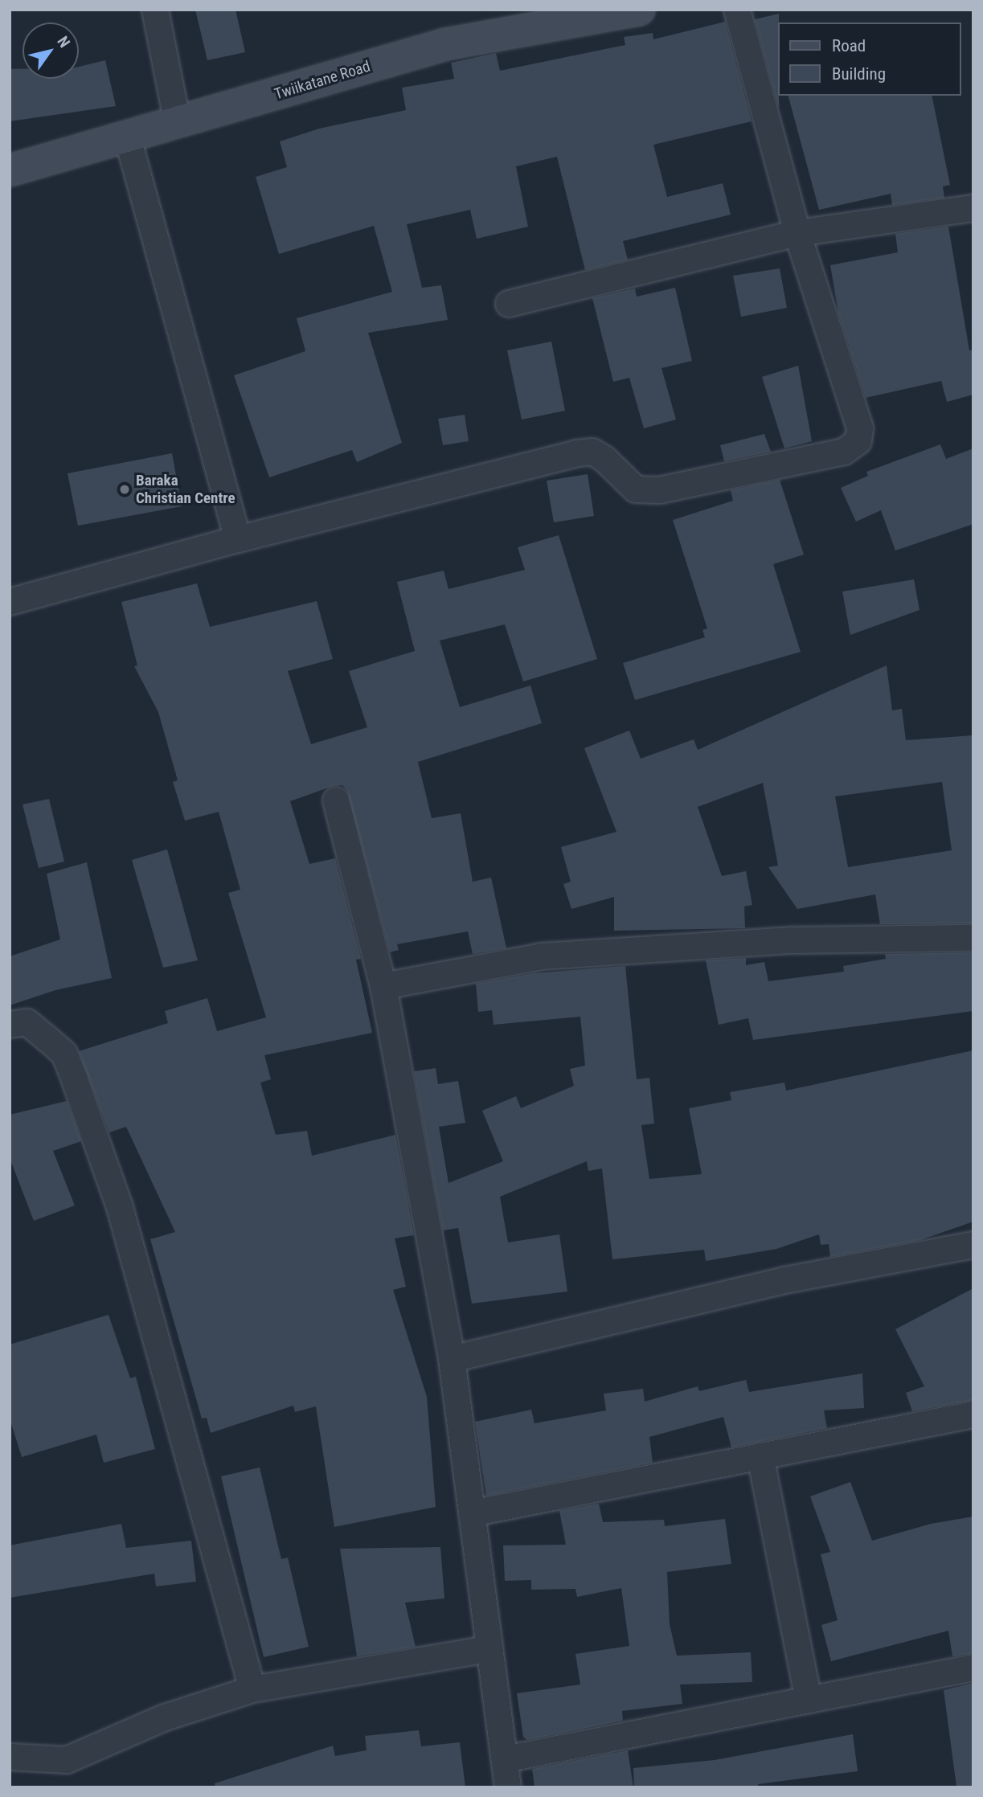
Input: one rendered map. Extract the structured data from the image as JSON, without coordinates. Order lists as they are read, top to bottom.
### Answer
{
  "streets": {
    "main road": ["Twiikatane Road"]
  },
  "places": ["Baraka Christian Centre"],
  "legend": ["Road", "Building"],
  "north": "top right"
}
